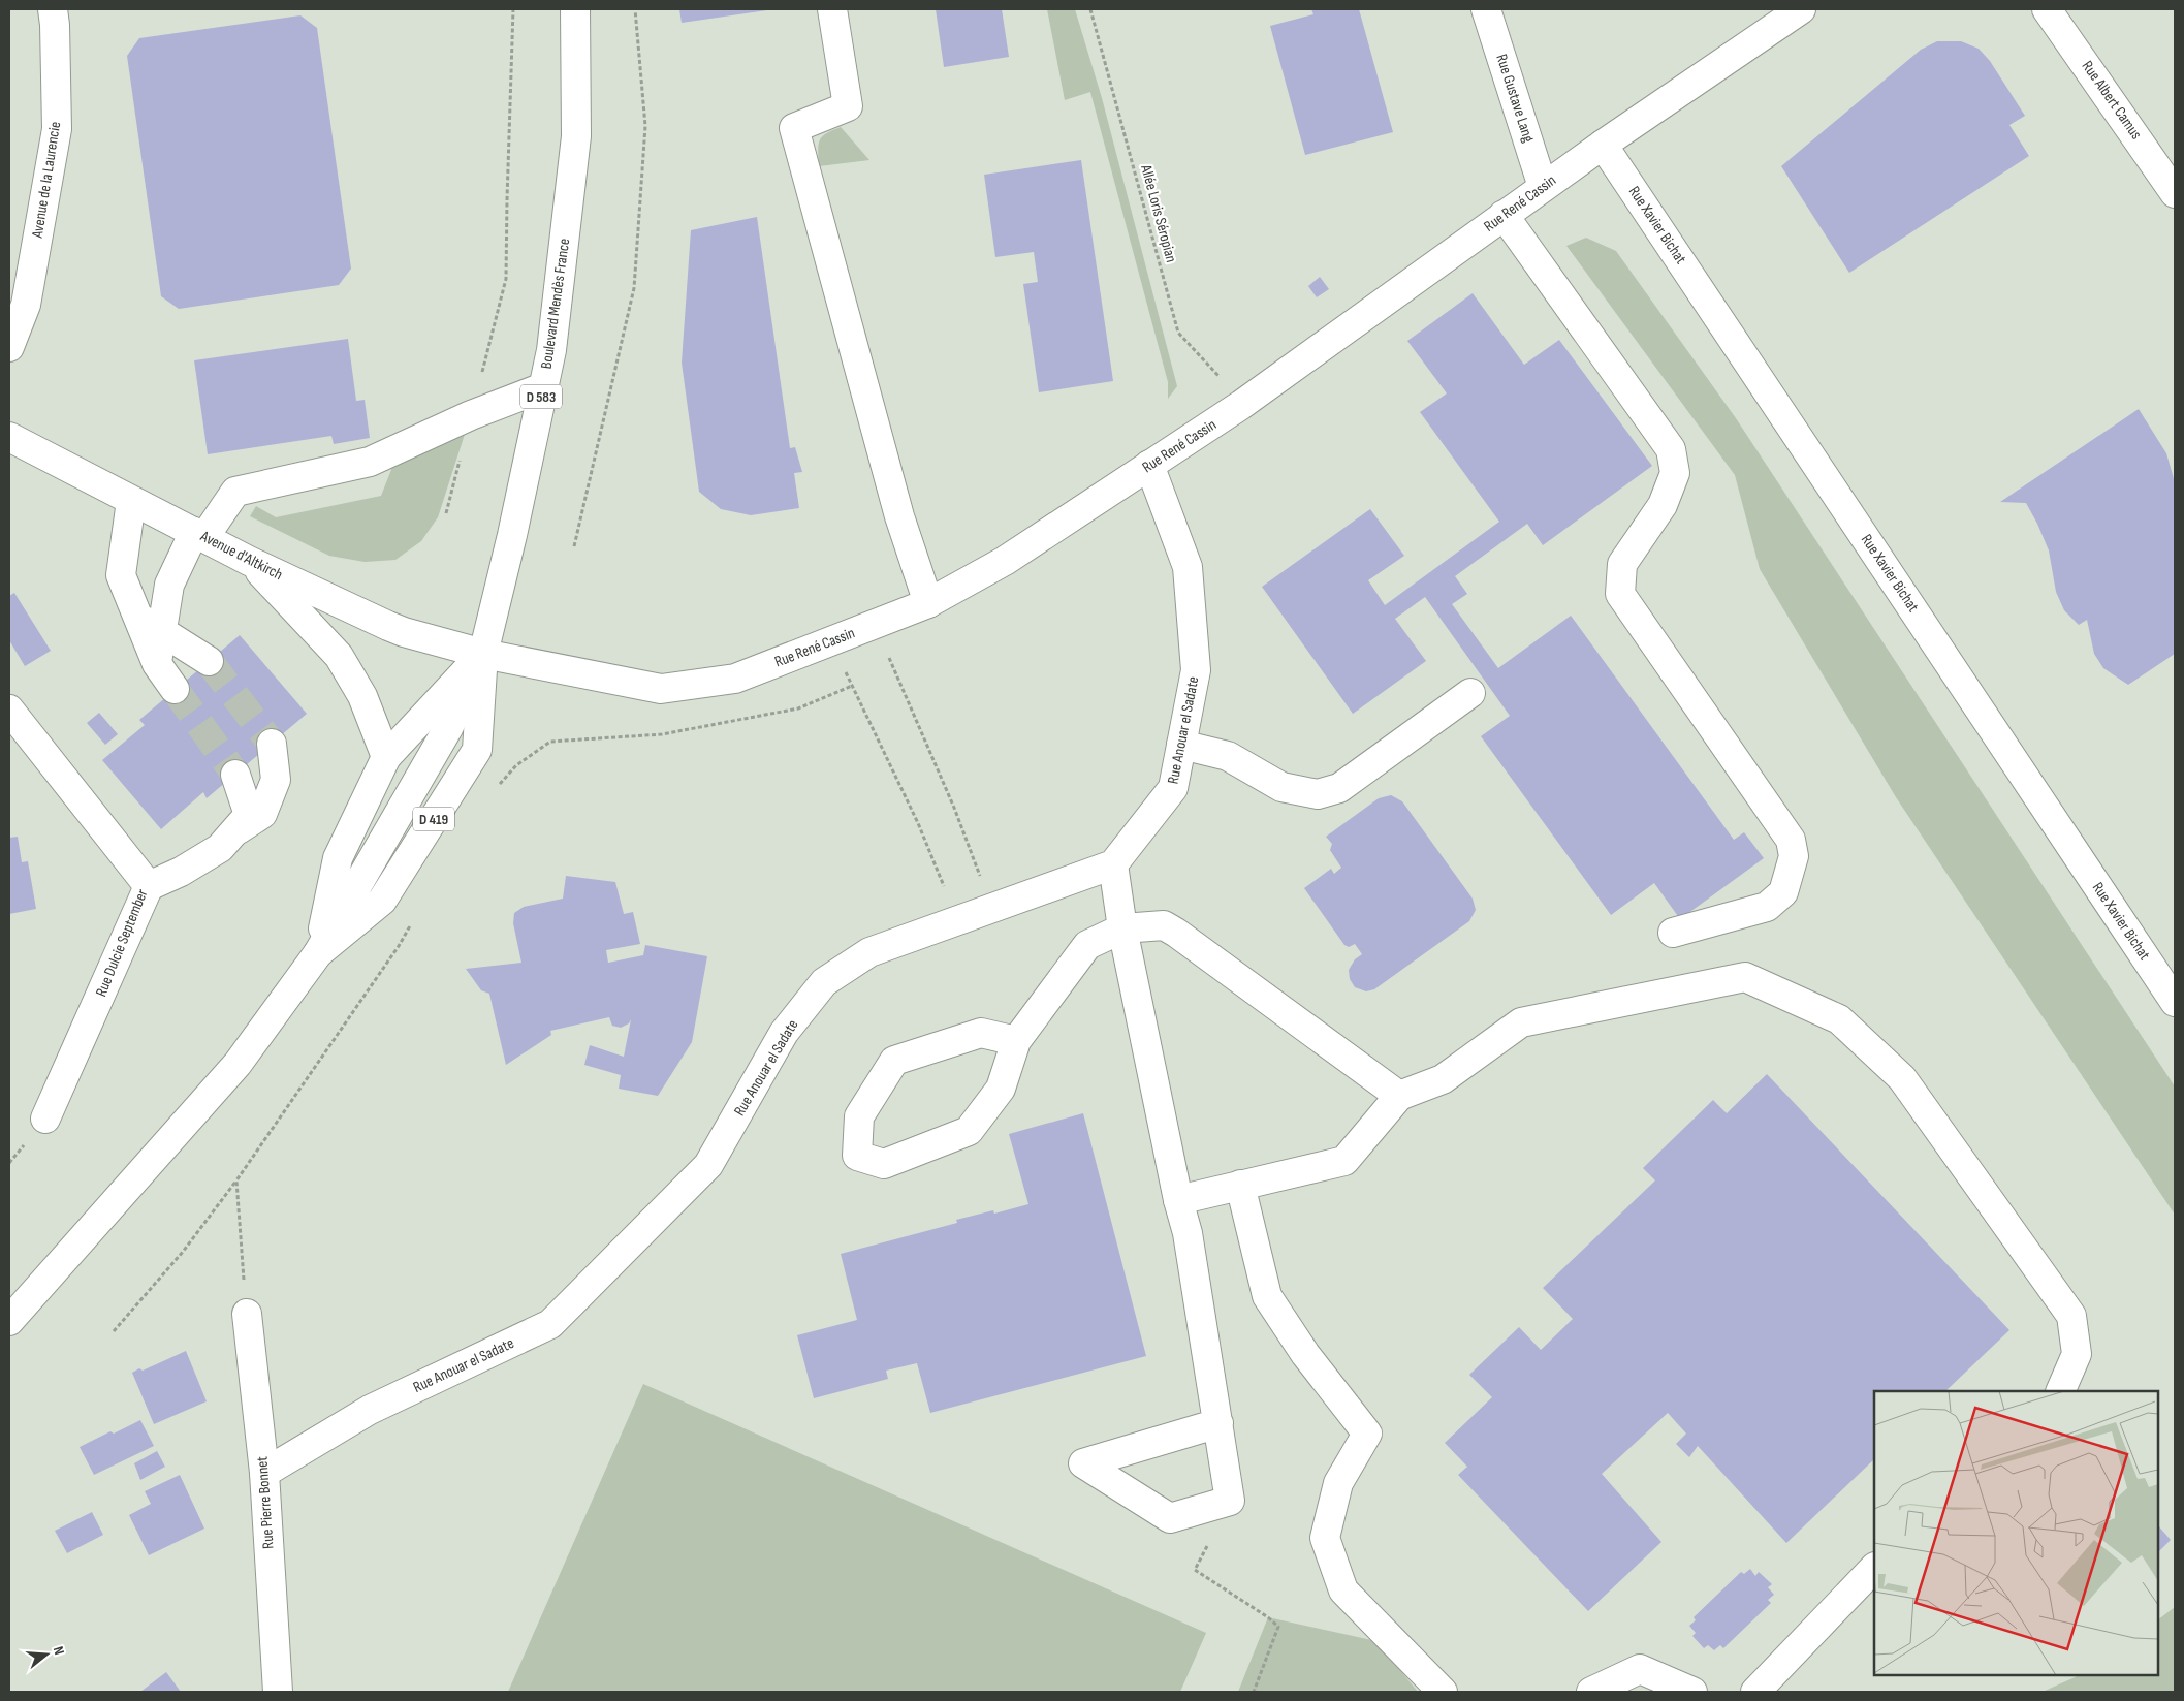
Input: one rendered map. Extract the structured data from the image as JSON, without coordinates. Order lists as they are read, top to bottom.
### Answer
{
  "streets": {
    "main road": [
      "Rue Gustave Lang",
      "Rue Albert Camus",
      "Avenue de la Laurencie",
      "Rue René Cassin",
      "Rue Xavier Bichat",
      "Boulevard Mendès France",
      "D 583",
      "Avenue d'Altkirch",
      "Rue Anouar el Sadate",
      "D 419",
      "Rue Dulcie September",
      "Rue Pierre Bonnet"
    ],
    "path": ["Allée Loris Séropian"]
  },
  "crossings": [
    ["Rue Gustave Lang", "Rue René Cassin"],
    ["Rue René Cassin", "Allée Loris Séropian"],
    ["Rue René Cassin", "Rue Xavier Bichat"],
    ["Rue René Cassin", "Boulevard Mendès France"],
    ["Rue René Cassin", "Avenue d'Altkirch"],
    ["Rue René Cassin", "Rue Anouar el Sadate"],
    ["Rue René Cassin", "D 419"],
    ["Boulevard Mendès France", "Avenue d'Altkirch"],
    ["Boulevard Mendès France", "D 419"],
    ["Avenue d'Altkirch", "D 419"],
    ["Rue Anouar el Sadate", "Rue Pierre Bonnet"]
  ],
  "north": "right"
}
